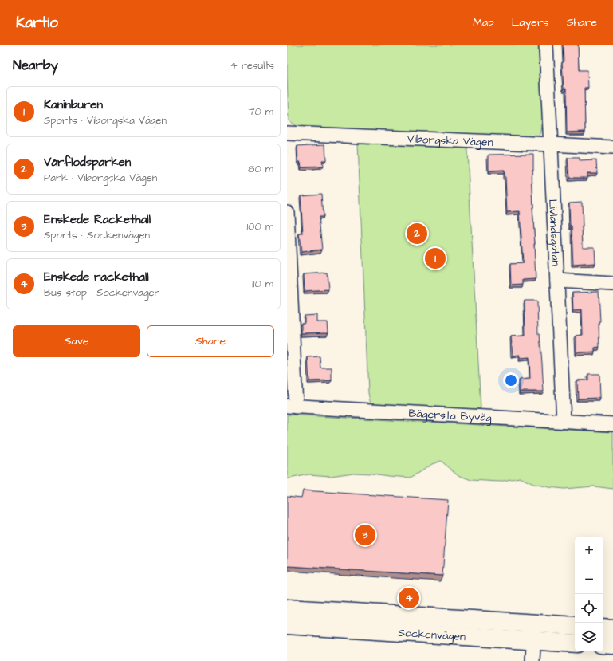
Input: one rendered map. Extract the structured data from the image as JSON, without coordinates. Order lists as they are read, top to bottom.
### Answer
{
  "streets": {
    "main road": ["Sockenvägen"],
    "street": ["Viborgska Vägen", "Livlandsgatan", "Bägersta Byväg"]
  },
  "crossings": [
    ["Viborgska Vägen", "Livlandsgatan"],
    ["Livlandsgatan", "Bägersta Byväg"]
  ],
  "page": {
    "header": "Kartio",
    "nav": ["Map", "Layers", "Share"],
    "heading": ["Nearby", "4 results"],
    "list": [
      {
        "mark": "1",
        "name": "Kaninburen",
        "note": "Sports · Viborgska Vägen",
        "value": "70 m"
      },
      {
        "mark": "2",
        "name": "Vårflodsparken",
        "note": "Park · Viborgska Vägen",
        "value": "80 m"
      },
      {
        "mark": "3",
        "name": "Enskede Rackethall",
        "note": "Sports · Sockenvägen",
        "value": "100 m"
      },
      {
        "mark": "4",
        "name": "Enskede rackethall",
        "note": "Bus stop · Sockenvägen",
        "value": "110 m"
      }
    ],
    "pins": [
      "2",
      "1",
      "3",
      "4"
    ],
    "buttons": ["Save", "Share"],
    "map_buttons": ["+", "−"]
  }
}
